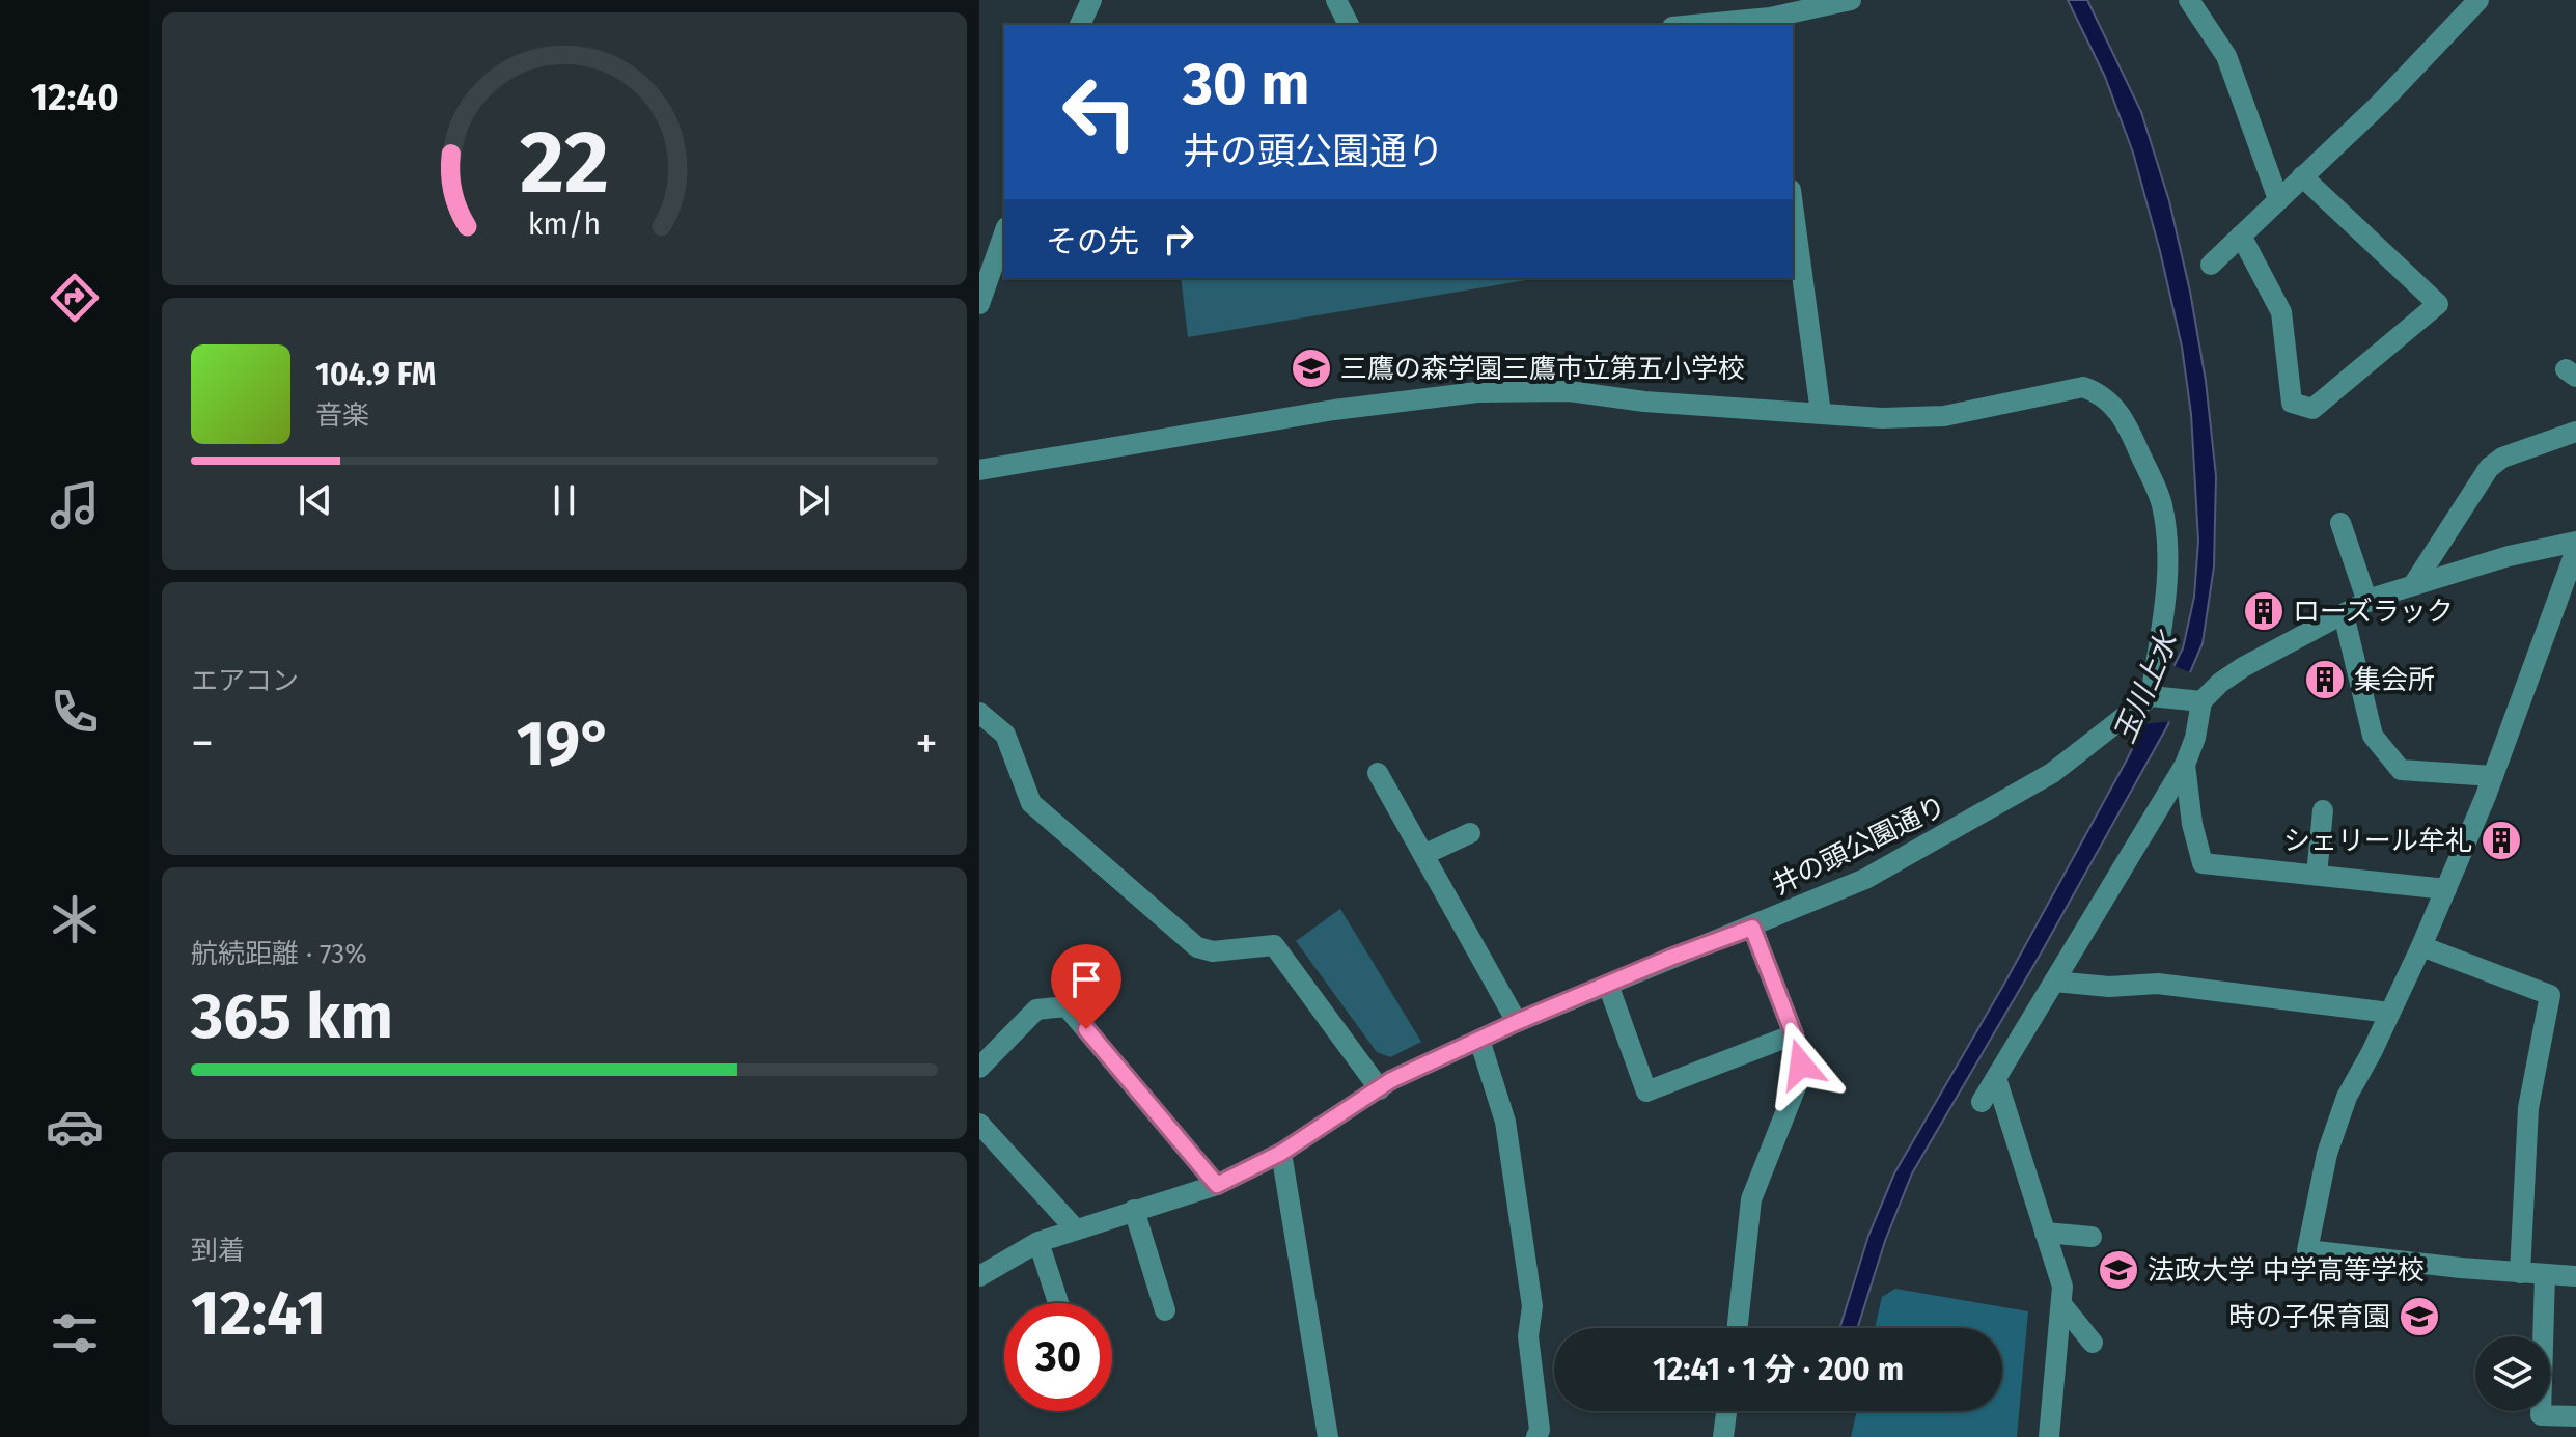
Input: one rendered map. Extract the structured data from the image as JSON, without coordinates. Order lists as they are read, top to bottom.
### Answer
{
  "streets": {
    "street": ["井の頭公園通り"]
  },
  "water": ["玉川上水"],
  "places": {
    "school or university": ["三鷹の森学園三鷹市立第五小学校", "法政大学 中学高等学校", "時の子保育園"],
    "building": ["ローズラック", "集会所", "シェリール牟礼"]
  },
  "page": {
    "tabs": "12:40",
    "turn": ["30 m", "井の頭公園通り"],
    "then": "その先",
    "song": ["104.9 FM", "音楽"],
    "tile": [
      "エアコン",
      ["航続距離 · 73%", "365 km"],
      ["到着", "12:41"]
    ],
    "heat": ["−", "19°", "+"],
    "limit": "30",
    "trip": "12:41 · 1 分 · 200 m",
    "gauge": ["22", "km/h"]
  }
}
